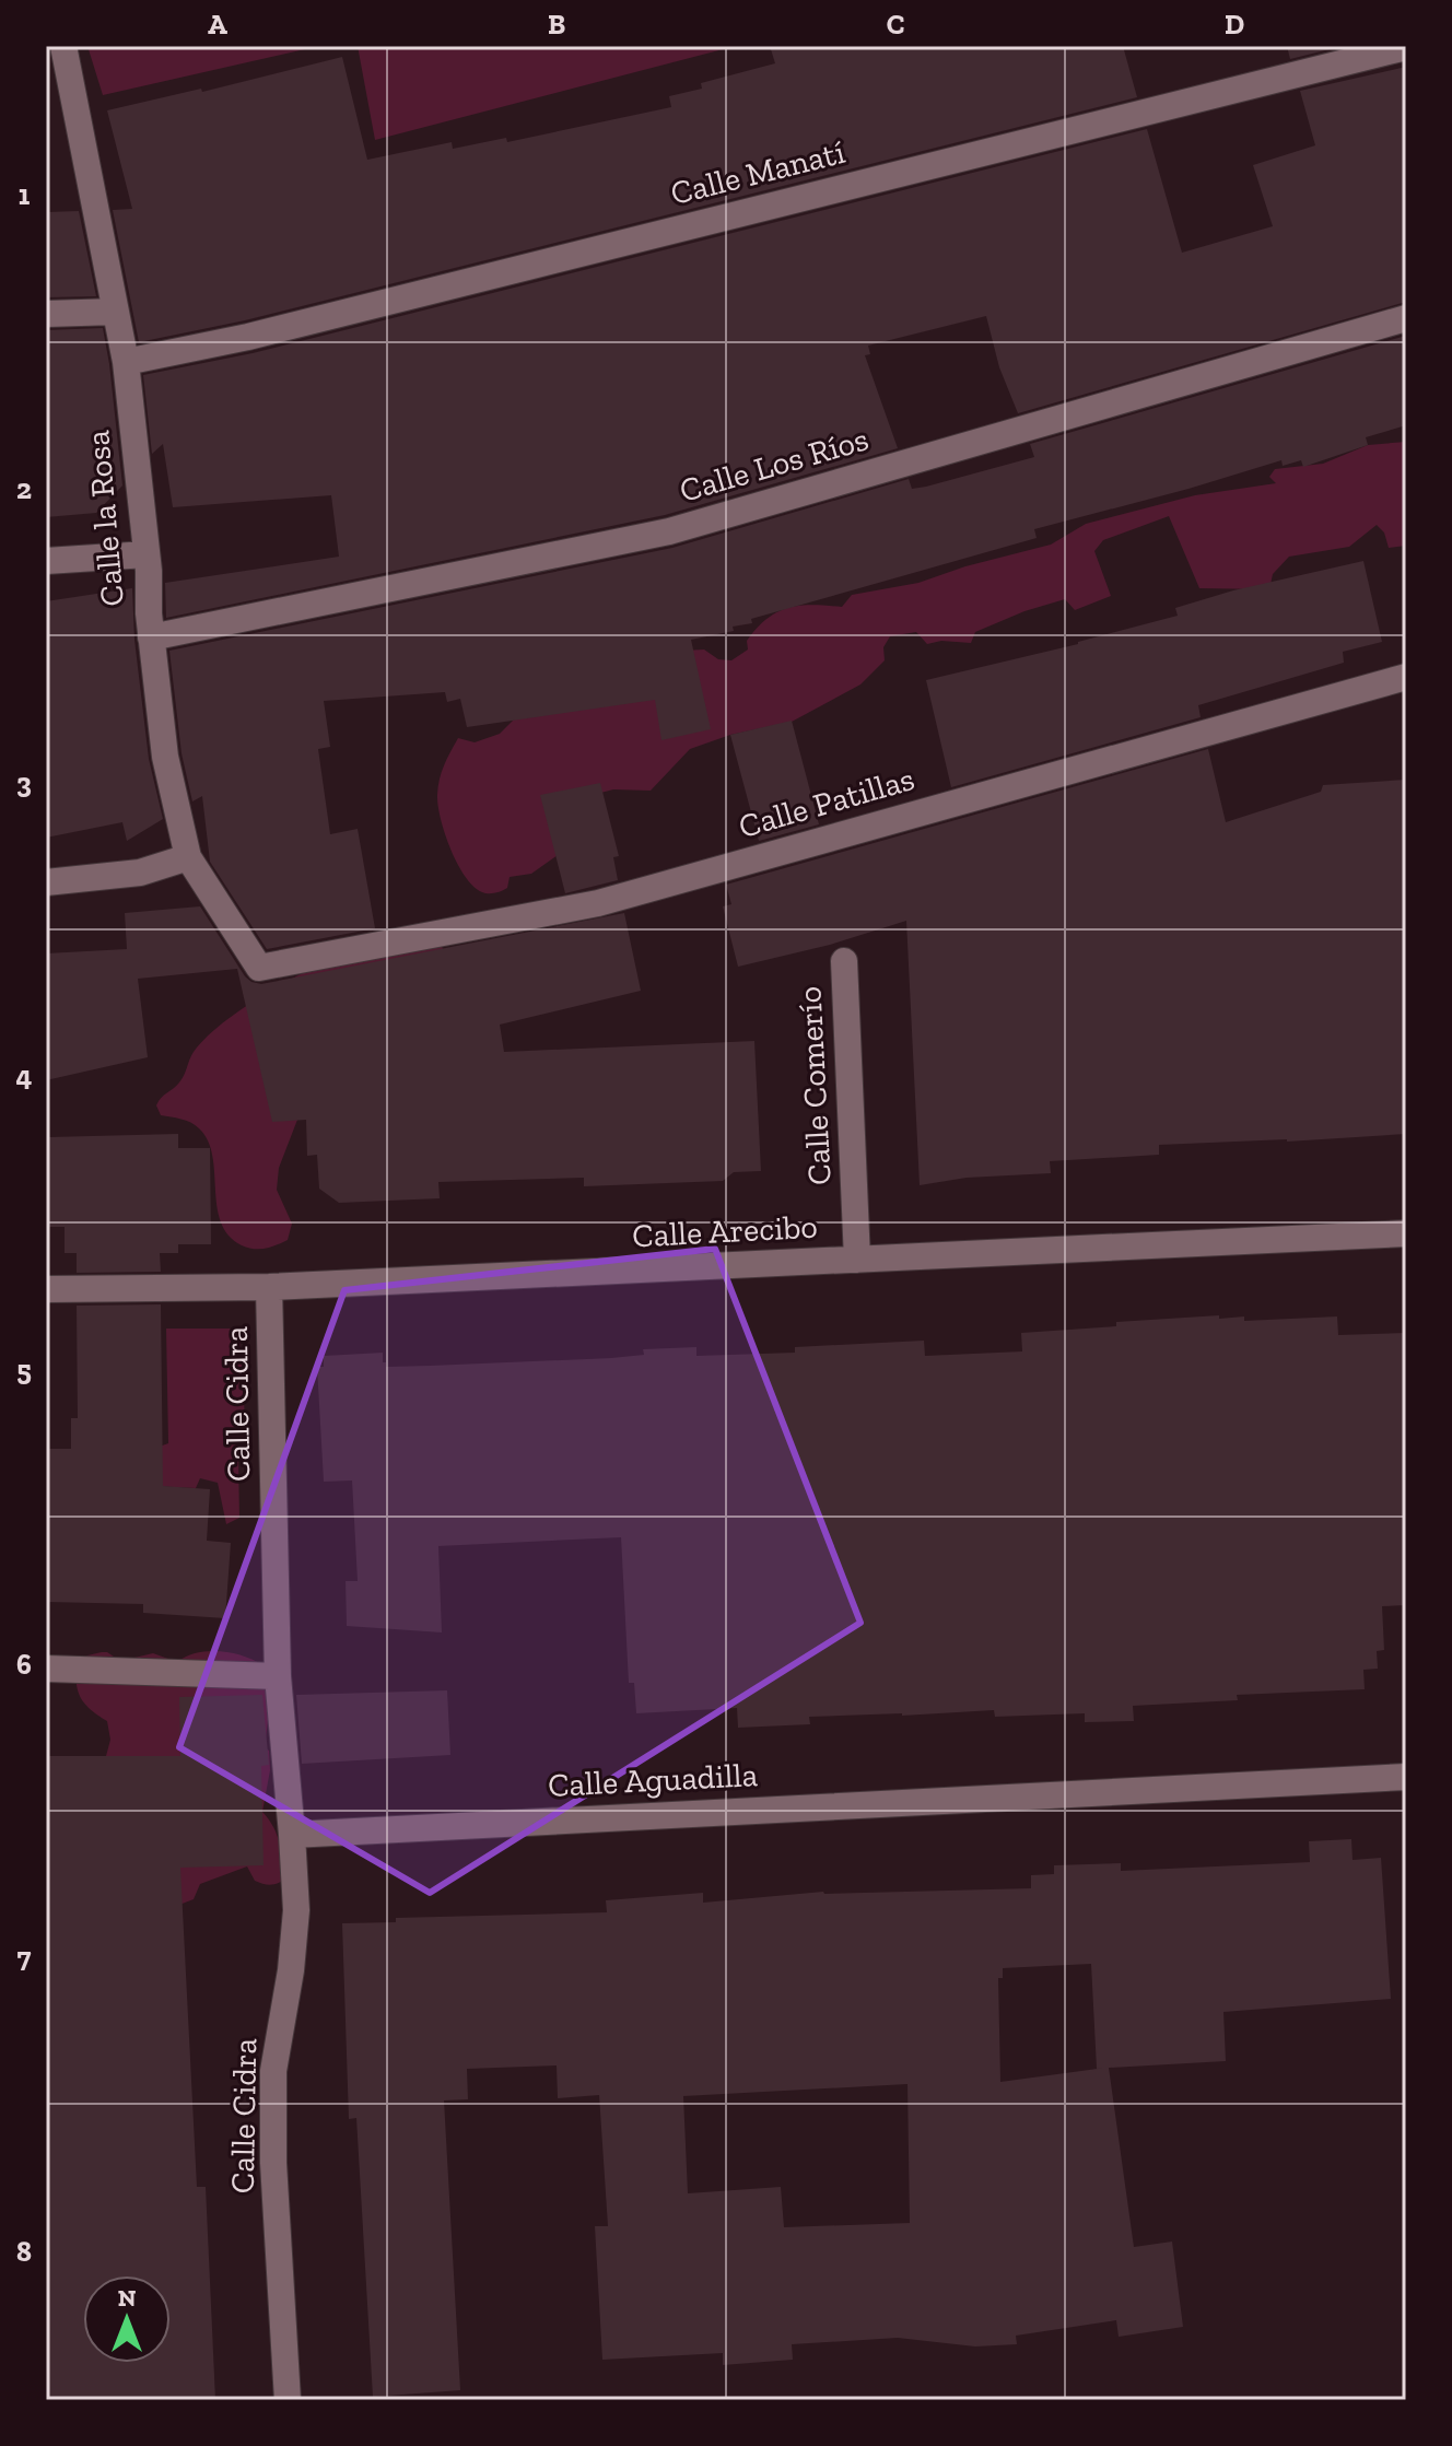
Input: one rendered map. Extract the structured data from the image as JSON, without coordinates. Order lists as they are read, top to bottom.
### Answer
{
  "streets": {
    "street": [
      "Calle Manatí",
      "Calle Los Ríos",
      "Calle la Rosa",
      "Calle Patillas",
      "Calle Comerío",
      "Calle Arecibo",
      "Calle Cidra",
      "Calle Aguadilla"
    ]
  },
  "crossings": [
    ["Calle Manatí", "Calle la Rosa"],
    ["Calle Los Ríos", "Calle la Rosa"],
    ["Calle la Rosa", "Calle Patillas"],
    ["Calle Comerío", "Calle Arecibo"],
    ["Calle Arecibo", "Calle Cidra"],
    ["Calle Cidra", "Calle Aguadilla"]
  ],
  "north": "top",
  "grid": {
    "columns": [
      "A",
      "B",
      "C",
      "D"
    ],
    "rows": [
      "1",
      "2",
      "3",
      "4",
      "5",
      "6",
      "7",
      "8"
    ]
  }
}
